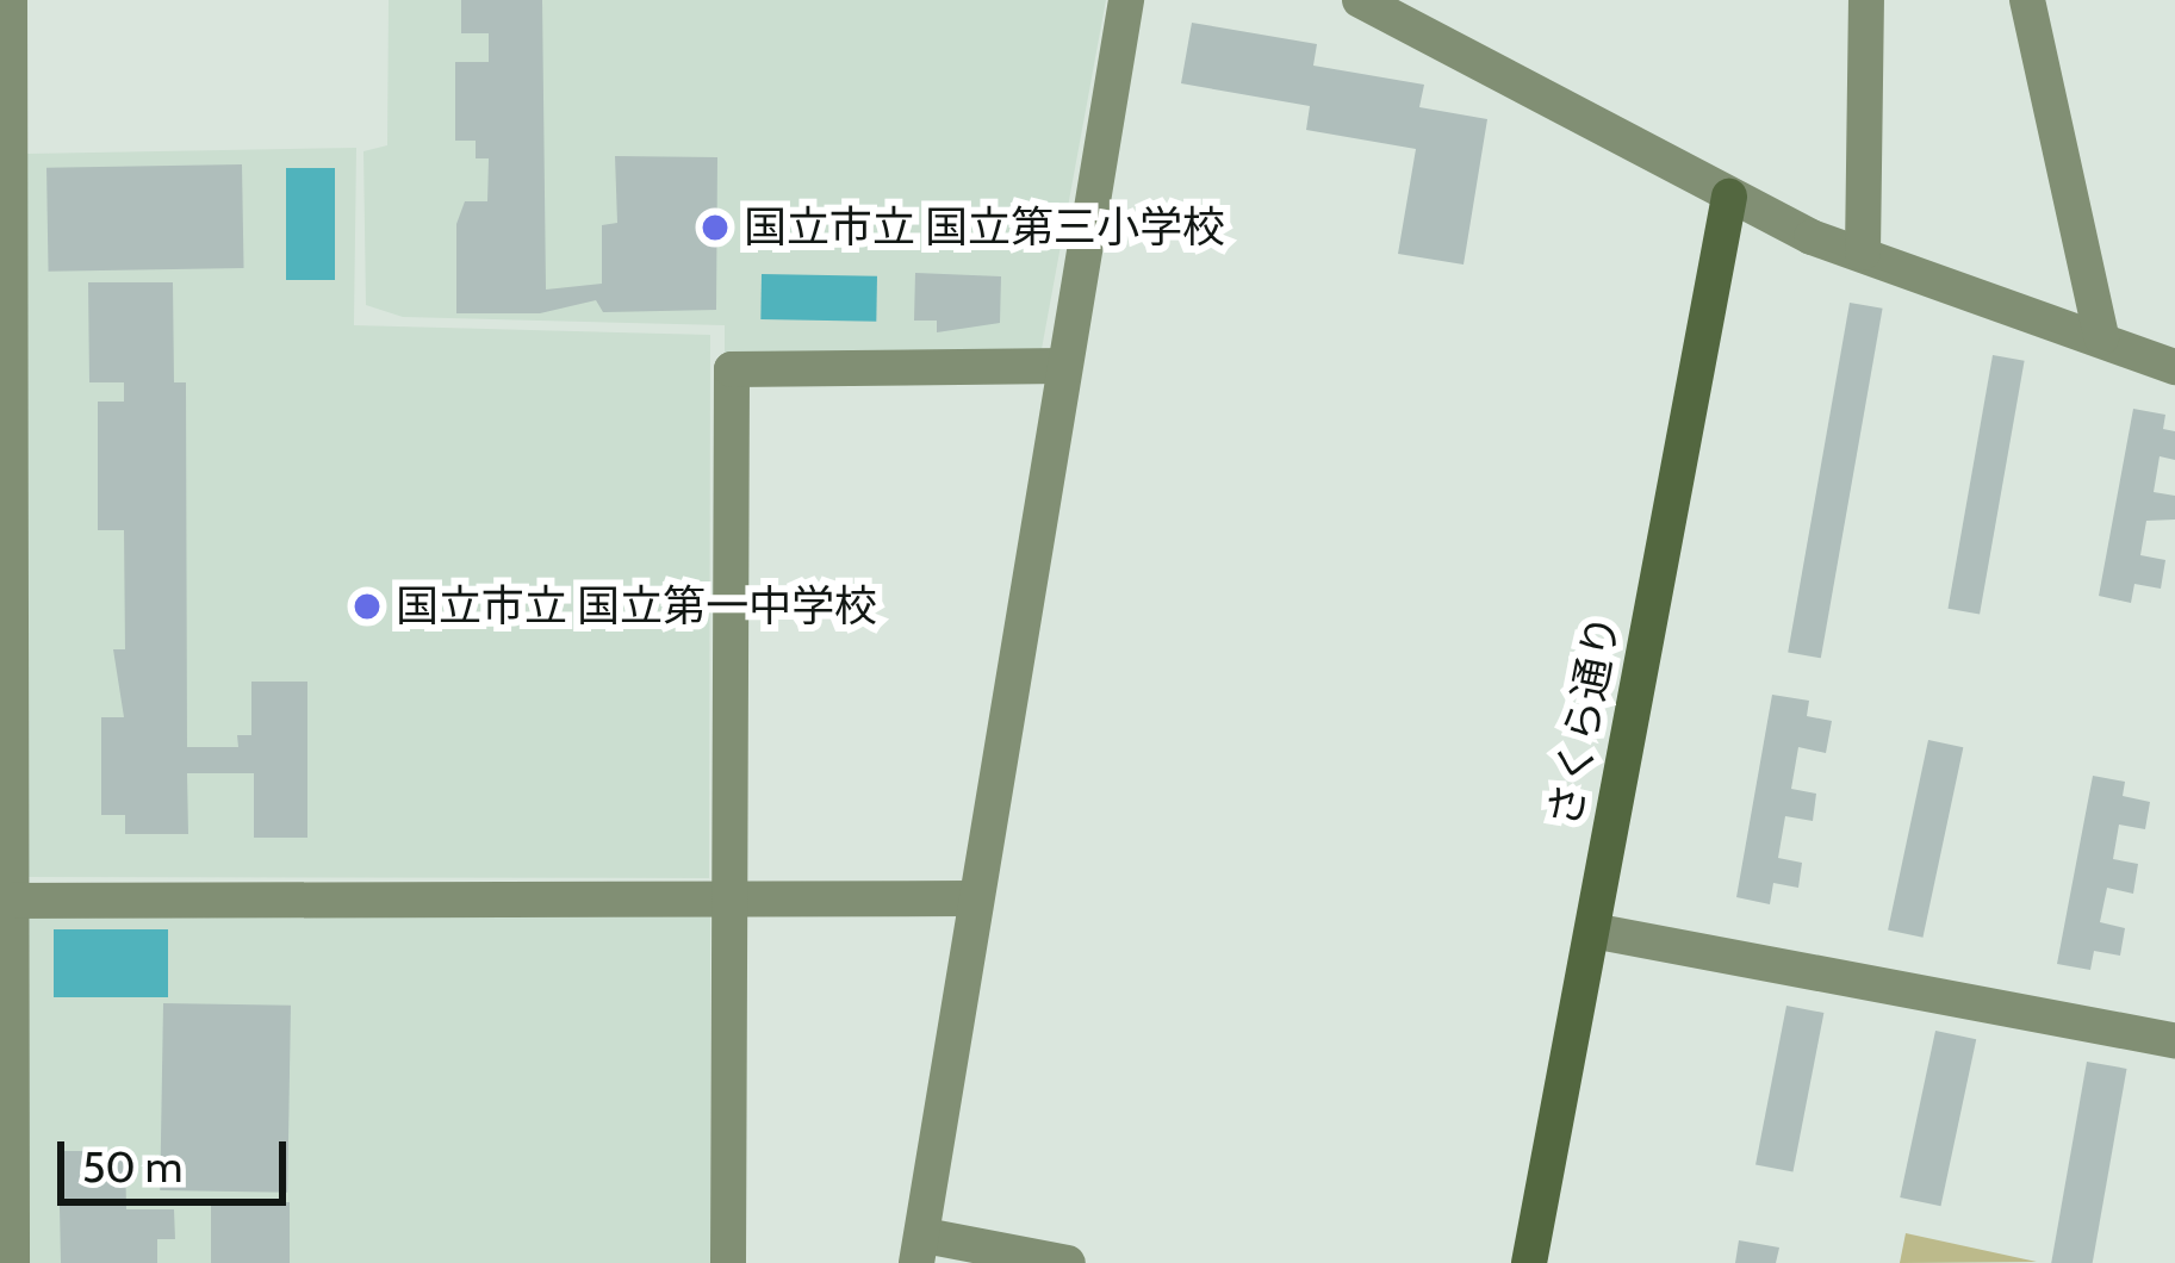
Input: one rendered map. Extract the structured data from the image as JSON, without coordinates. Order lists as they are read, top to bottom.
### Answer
{
  "streets": {
    "street": ["さくら通り"]
  },
  "places": ["国立市立 国立第三小学校", "国立市立 国立第一中学校"],
  "scale_bar": "50 m"
}
